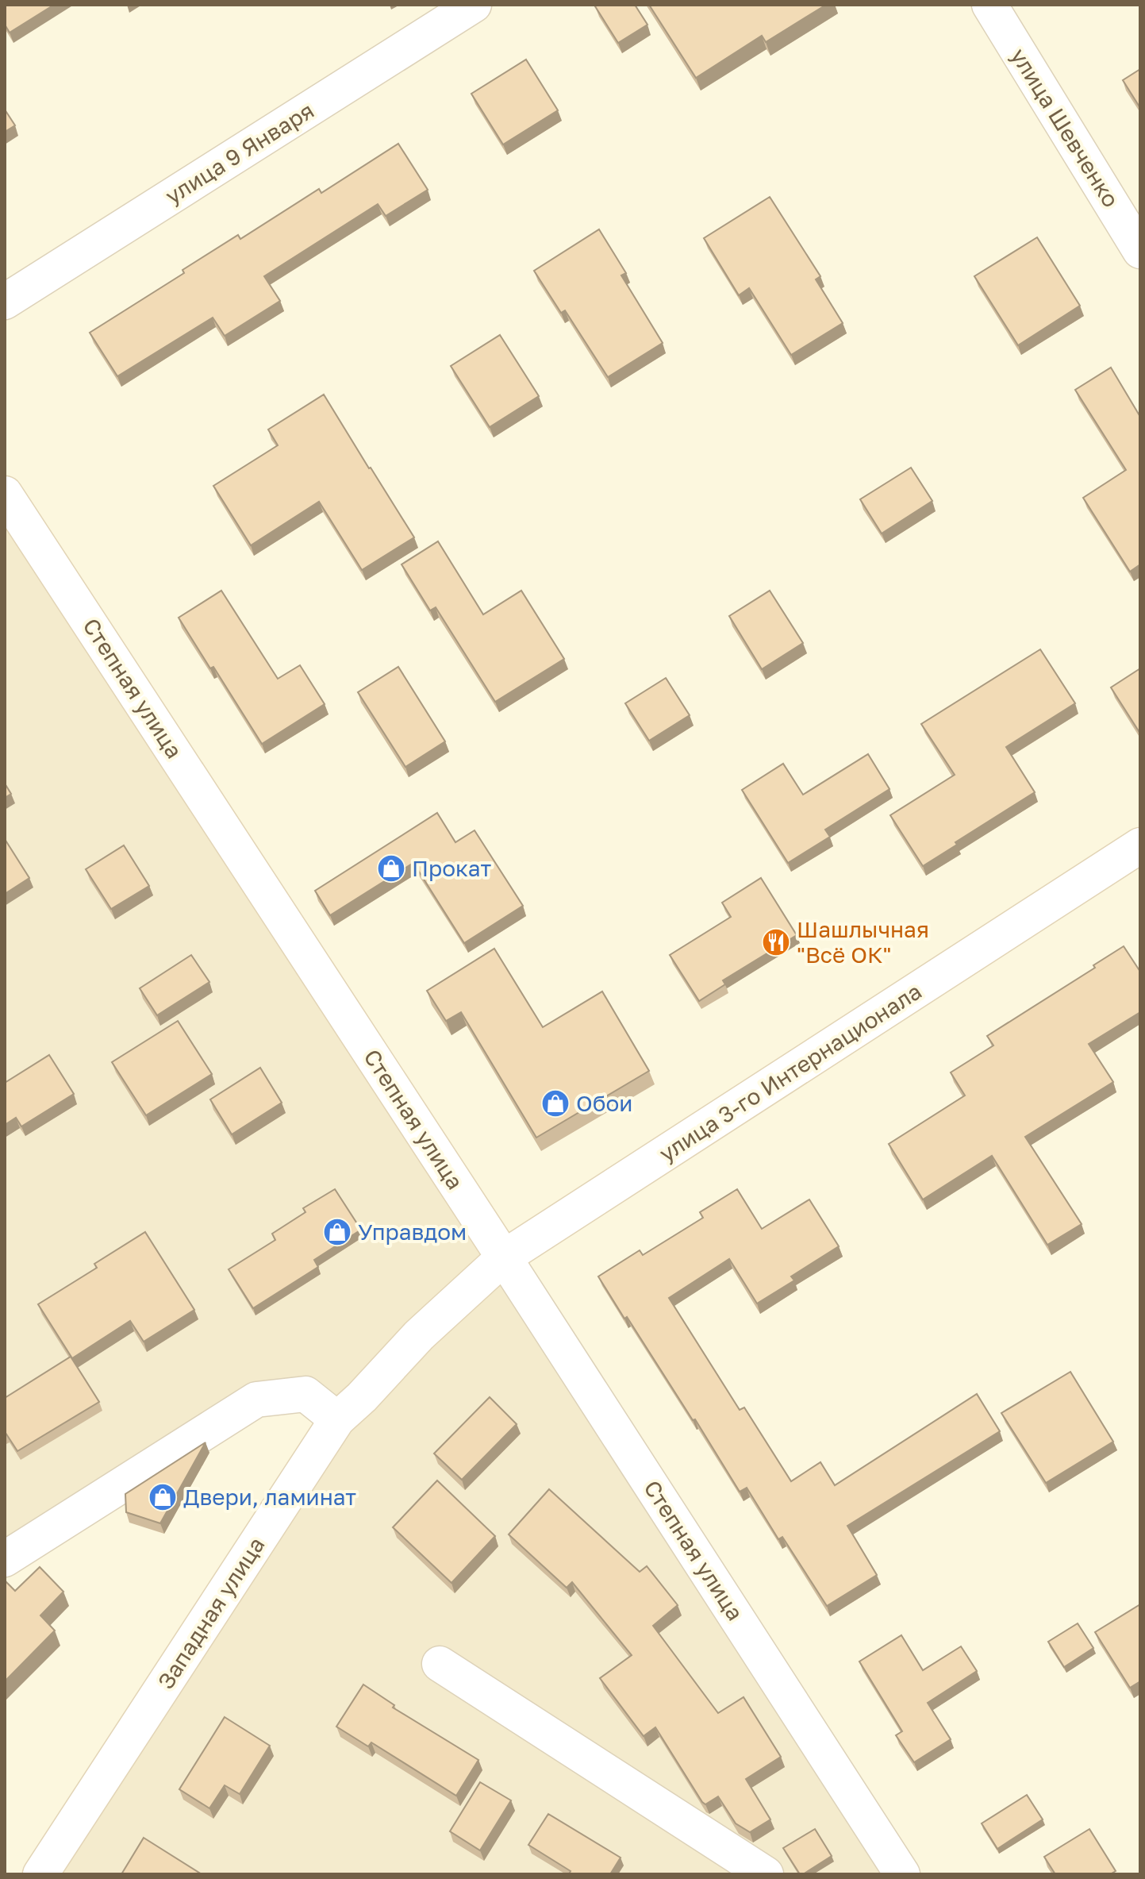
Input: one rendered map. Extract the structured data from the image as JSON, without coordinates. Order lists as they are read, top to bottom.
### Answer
{
  "streets": {
    "street": [
      "улица Шевченко",
      "улица 9 Января",
      "Степная улица",
      "улица 3-го Интернационала",
      "Западная улица"
    ]
  },
  "crossings": [
    ["Степная улица", "улица 3-го Интернационала"],
    ["Степная улица", "Западная улица"],
    ["улица 3-го Интернационала", "Западная улица"]
  ],
  "places": {
    "shop": [
      "Прокат",
      "Обои",
      "Управдом",
      "Двери, ламинат"
    ],
    "restaurant": ["Шашлычная \"Всё ОК\""]
  }
}
